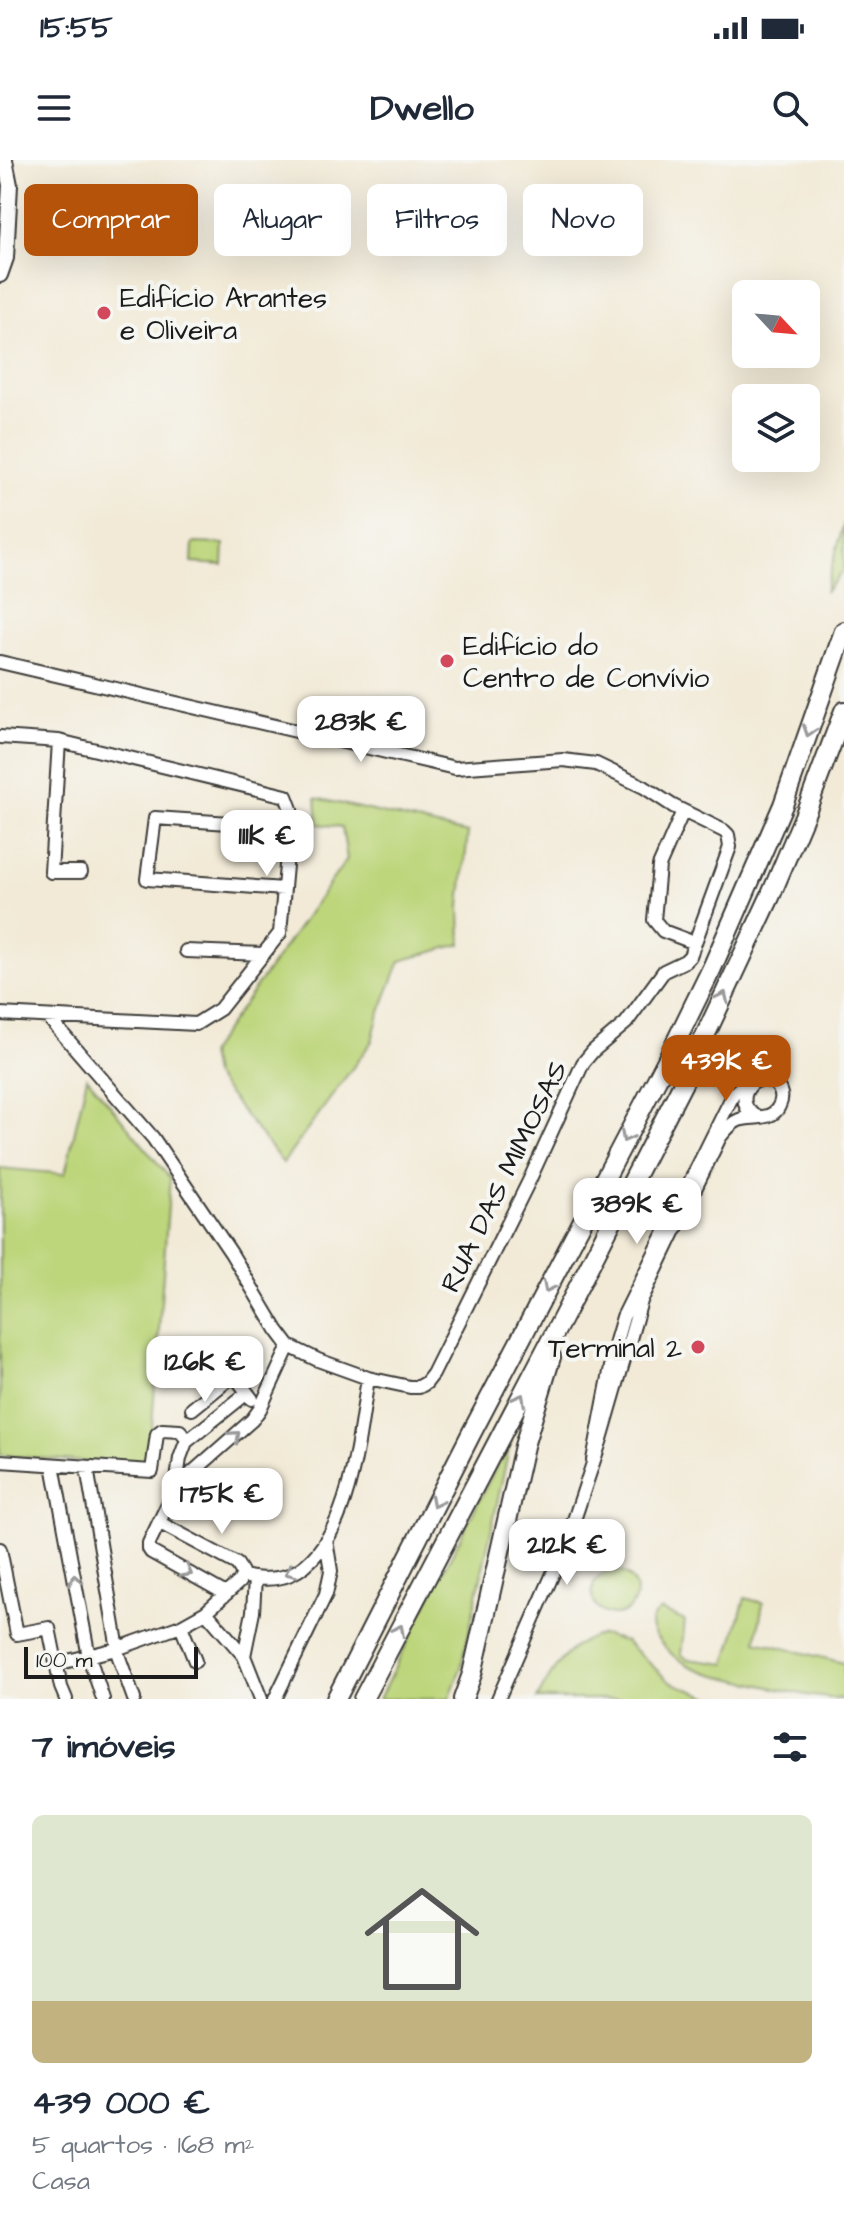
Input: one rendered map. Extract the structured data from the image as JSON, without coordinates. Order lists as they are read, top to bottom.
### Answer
{
  "streets": {
    "street": ["RUA DAS MIMOSAS"]
  },
  "places": ["Edifício Arantes e Oliveira", "Edifício do Centro de Convívio", "Terminal 2"],
  "scale_bar": "100 m",
  "north": "bottom right",
  "page": {
    "status": "15:55",
    "header": "Dwello",
    "chip": [
      "Comprar",
      "Alugar",
      "Filtros",
      "Novo"
    ],
    "price": [
      "283K €",
      "111K €",
      "439K €",
      "389K €",
      "126K €",
      "175K €",
      "212K €"
    ],
    "scale": "100 m",
    "heading": "7 imóveis",
    "list": [
      {
        "name": "439 000 €",
        "note": "5 quartos · 168 m² · Casa"
      }
    ]
  }
}
